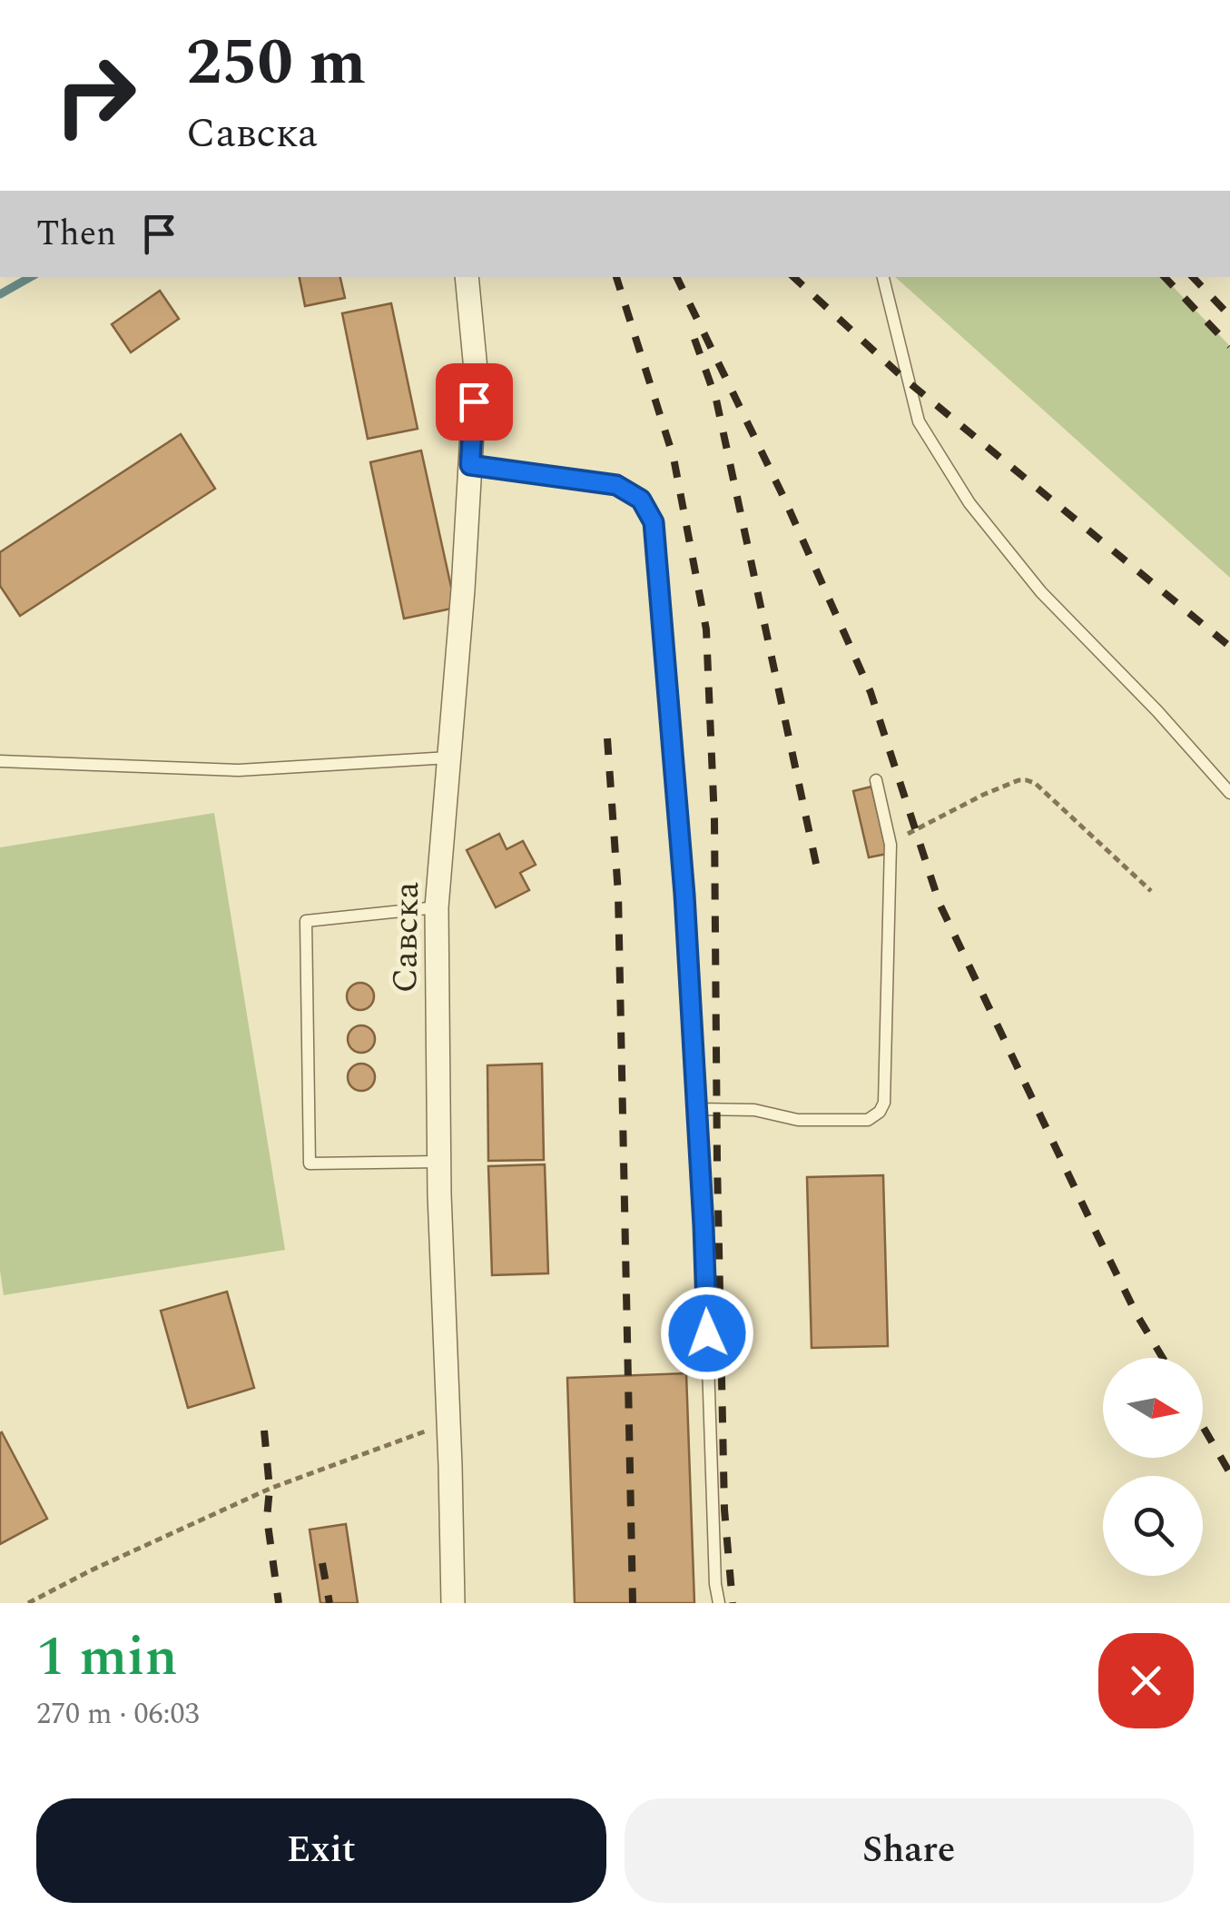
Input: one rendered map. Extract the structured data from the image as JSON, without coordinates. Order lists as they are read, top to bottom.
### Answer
{
  "streets": {
    "street": ["Савска"]
  },
  "north": "right",
  "page": {
    "turn": ["250 m", "Савска"],
    "then": "Then",
    "heading": ["1 min", "270 m · 06:03"],
    "buttons": ["Exit", "Share"]
  }
}
